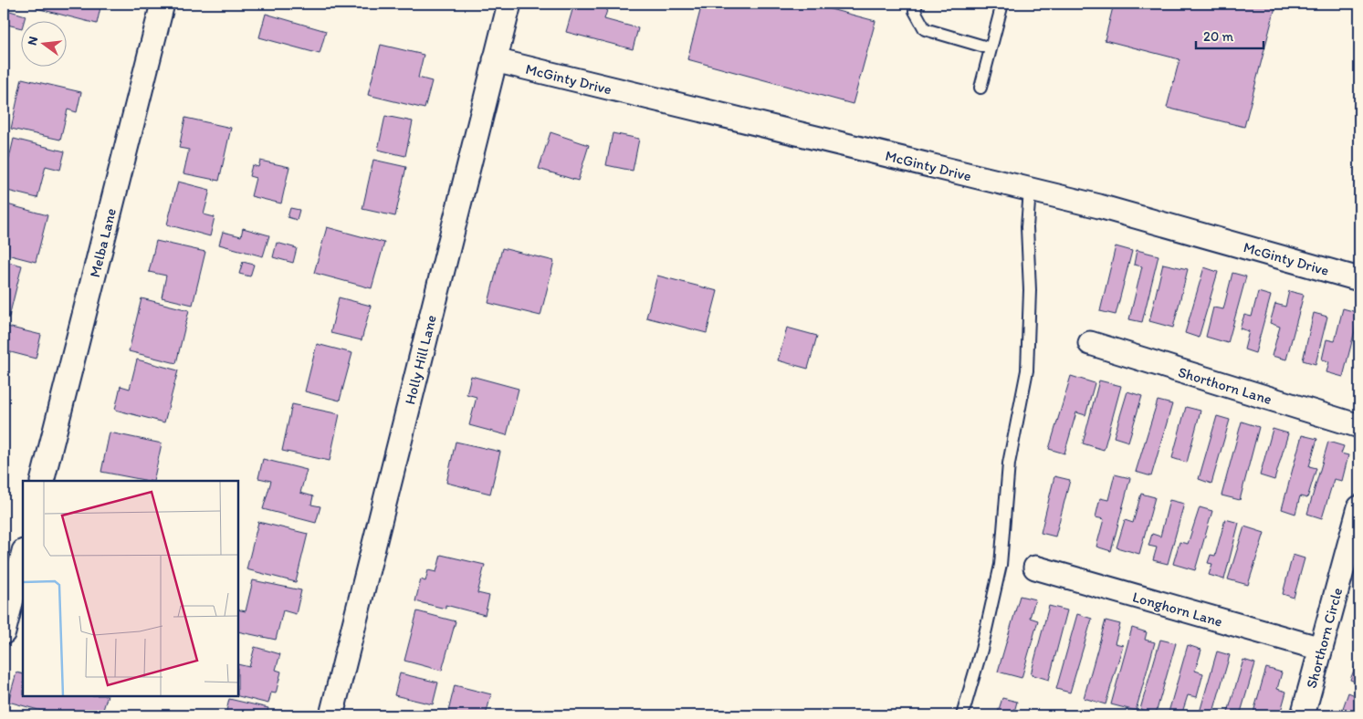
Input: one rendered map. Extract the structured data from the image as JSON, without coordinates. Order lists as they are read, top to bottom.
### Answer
{
  "streets": {
    "street": [
      "McGinty Drive",
      "Melba Lane",
      "Holly Hill Lane",
      "Shorthorn Lane",
      "Longhorn Lane",
      "Shorthorn Circle"
    ]
  },
  "crossings": [
    ["McGinty Drive", "Holly Hill Lane"],
    ["Longhorn Lane", "Shorthorn Circle"]
  ],
  "scale_bar": "20 m",
  "north": "left"
}
